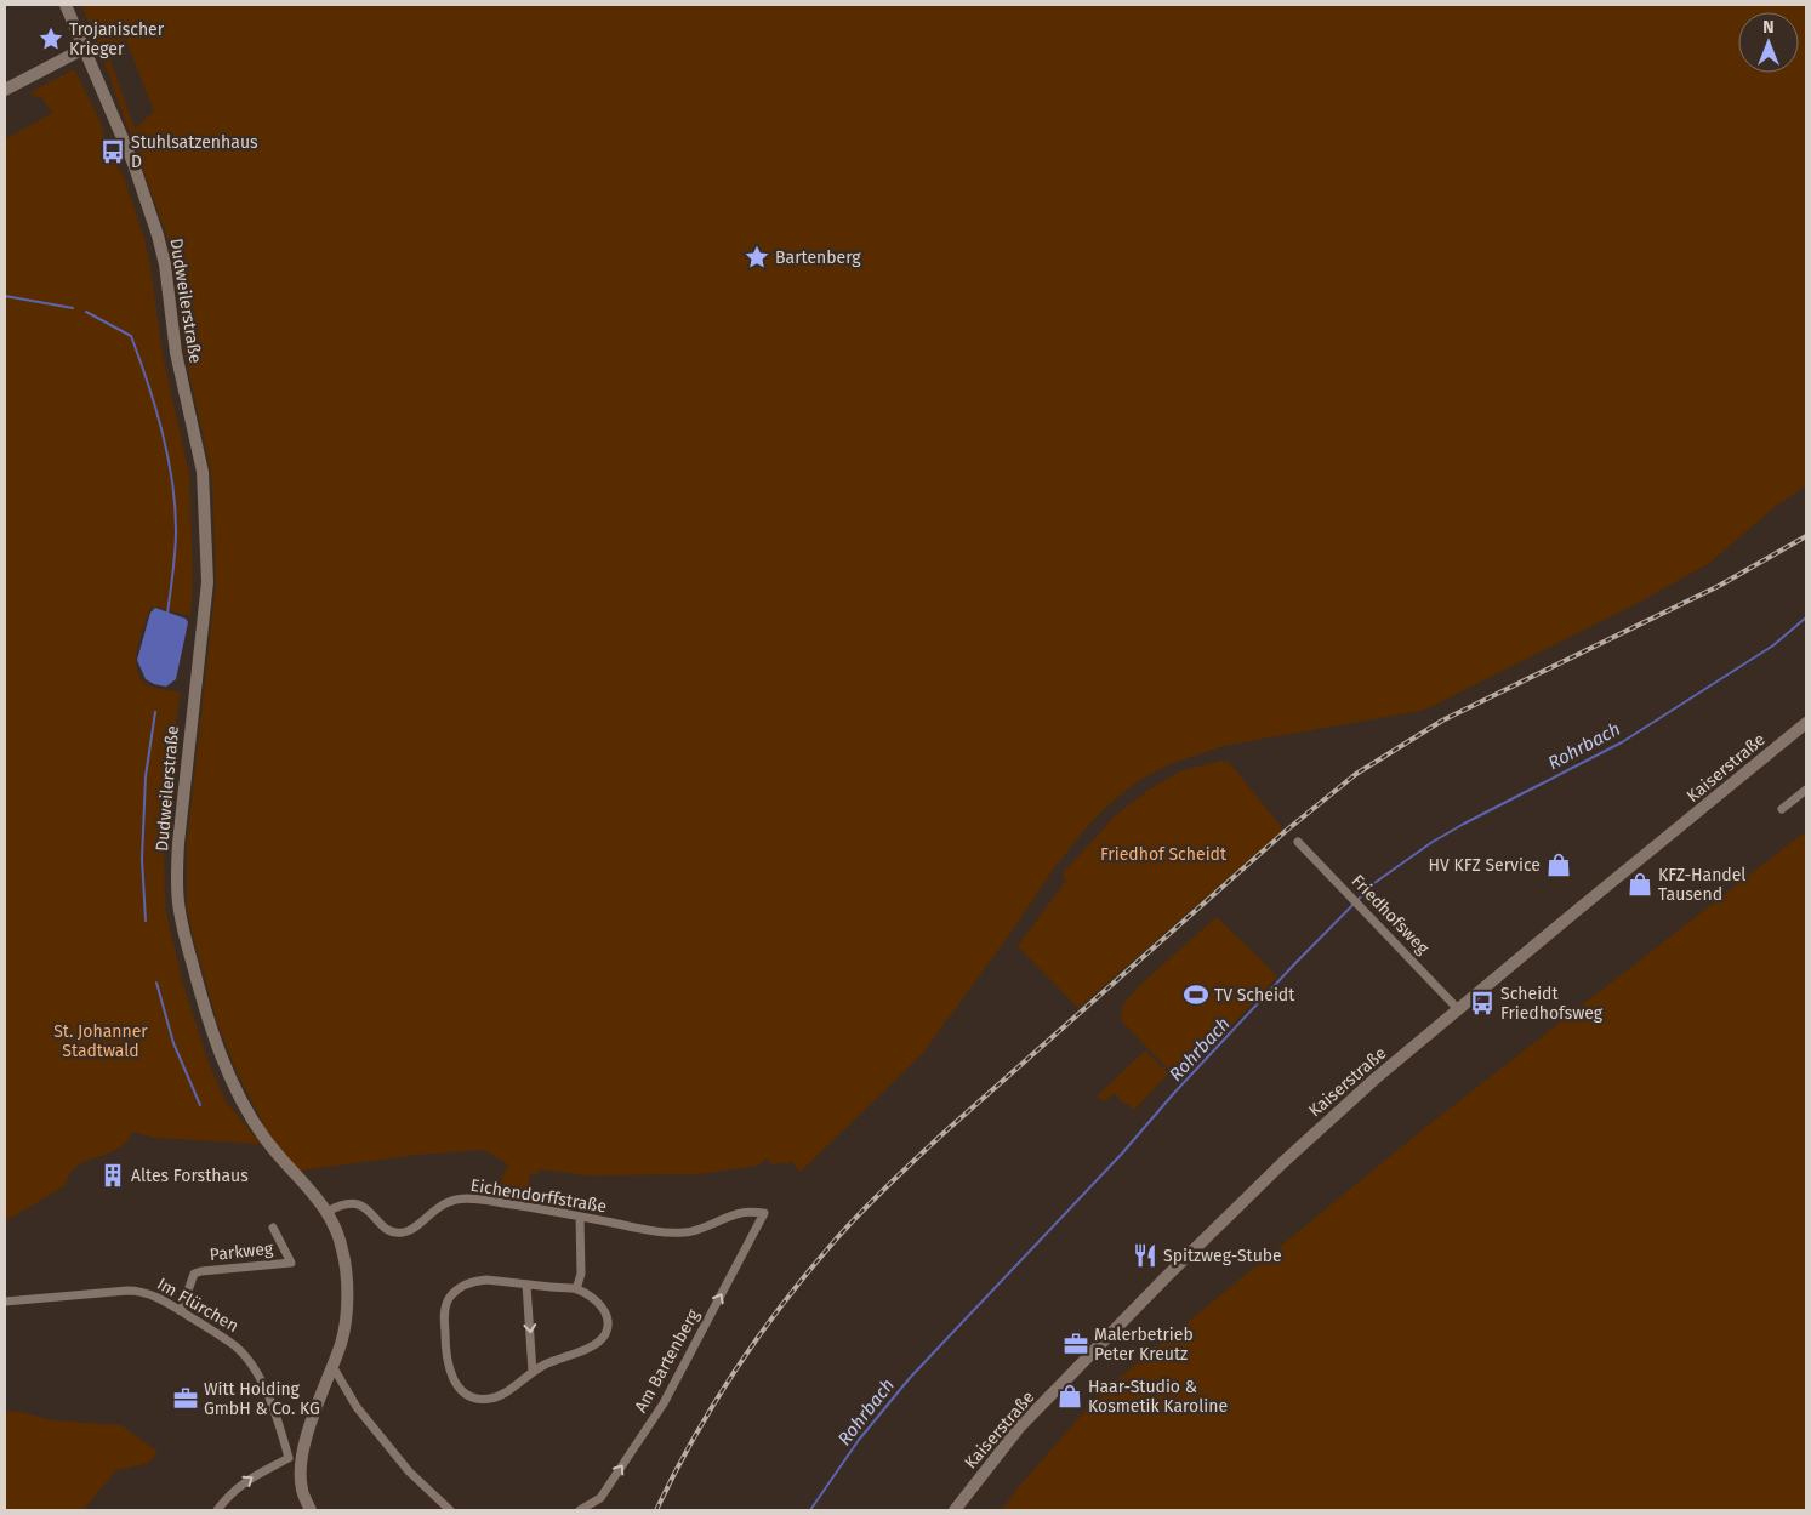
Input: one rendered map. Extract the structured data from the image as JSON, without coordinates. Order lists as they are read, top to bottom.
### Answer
{
  "streets": {
    "street": [
      "Dudweilerstraße",
      "Kaiserstraße",
      "Friedhofsweg",
      "Eichendorffstraße",
      "Parkweg",
      "Im Flürchen",
      "Am Bartenberg"
    ]
  },
  "crossings": [
    ["Dudweilerstraße", "Eichendorffstraße"],
    ["Dudweilerstraße", "Im Flürchen"],
    ["Kaiserstraße", "Friedhofsweg"],
    ["Eichendorffstraße", "Am Bartenberg"],
    ["Parkweg", "Im Flürchen"]
  ],
  "one_way": ["Am Bartenberg"],
  "water": ["Rohrbach"],
  "parks": ["Friedhof Scheidt", "St. Johanner Stadtwald"],
  "places": {
    "place": ["Trojanischer Krieger", "Bartenberg"],
    "bus stop": ["Stuhlsatzenhaus D", "Scheidt Friedhofsweg"],
    "shop": ["HV KFZ Service", "KFZ-Handel Tausend", "Haar-Studio & Kosmetik Karoline"],
    "sports": ["TV Scheidt"],
    "building": ["Altes Forsthaus"],
    "restaurant": ["Spitzweg-Stube"],
    "office": ["Malerbetrieb Peter Kreutz", "Witt Holding GmbH & Co. KG"]
  },
  "north": "top"
}
